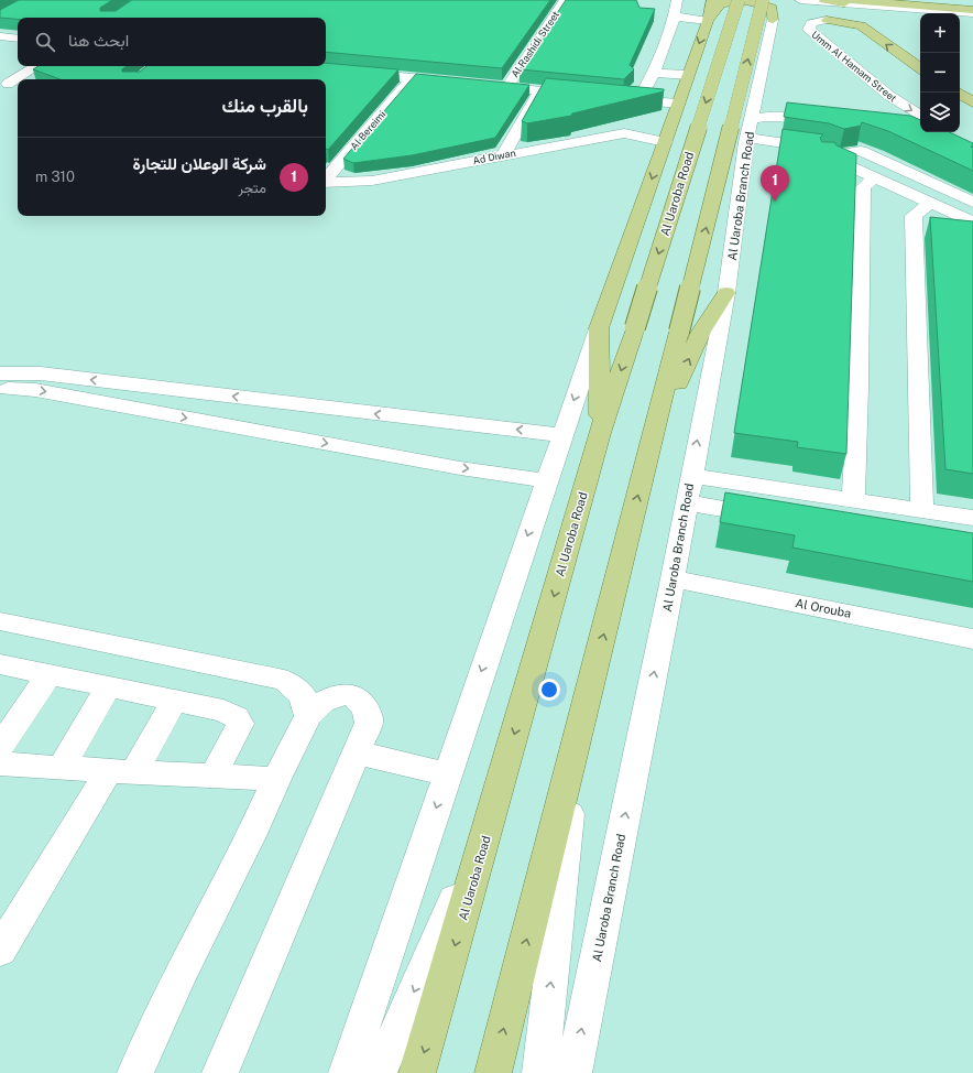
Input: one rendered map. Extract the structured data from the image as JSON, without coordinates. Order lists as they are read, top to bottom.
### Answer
{
  "streets": {
    "main road": ["Umm Al Hamam Street", "Al Uaroba Road"],
    "street": [
      "Al Rashidi Street",
      "Al Bereimi",
      "Ad Diwan",
      "Al Uaroba Branch Road",
      "Al Orouba"
    ]
  },
  "crossings": [
    ["Al Uaroba Branch Road", "Al Orouba"]
  ],
  "page": {
    "map_buttons": ["+", "−"],
    "search": "ابحث هنا",
    "heading": "بالقرب منك",
    "list": [
      {
        "mark": "1",
        "name": "شركة الوعلان للتجارة",
        "note": "متجر",
        "value": "310 m"
      }
    ],
    "pins": "1"
  }
}
